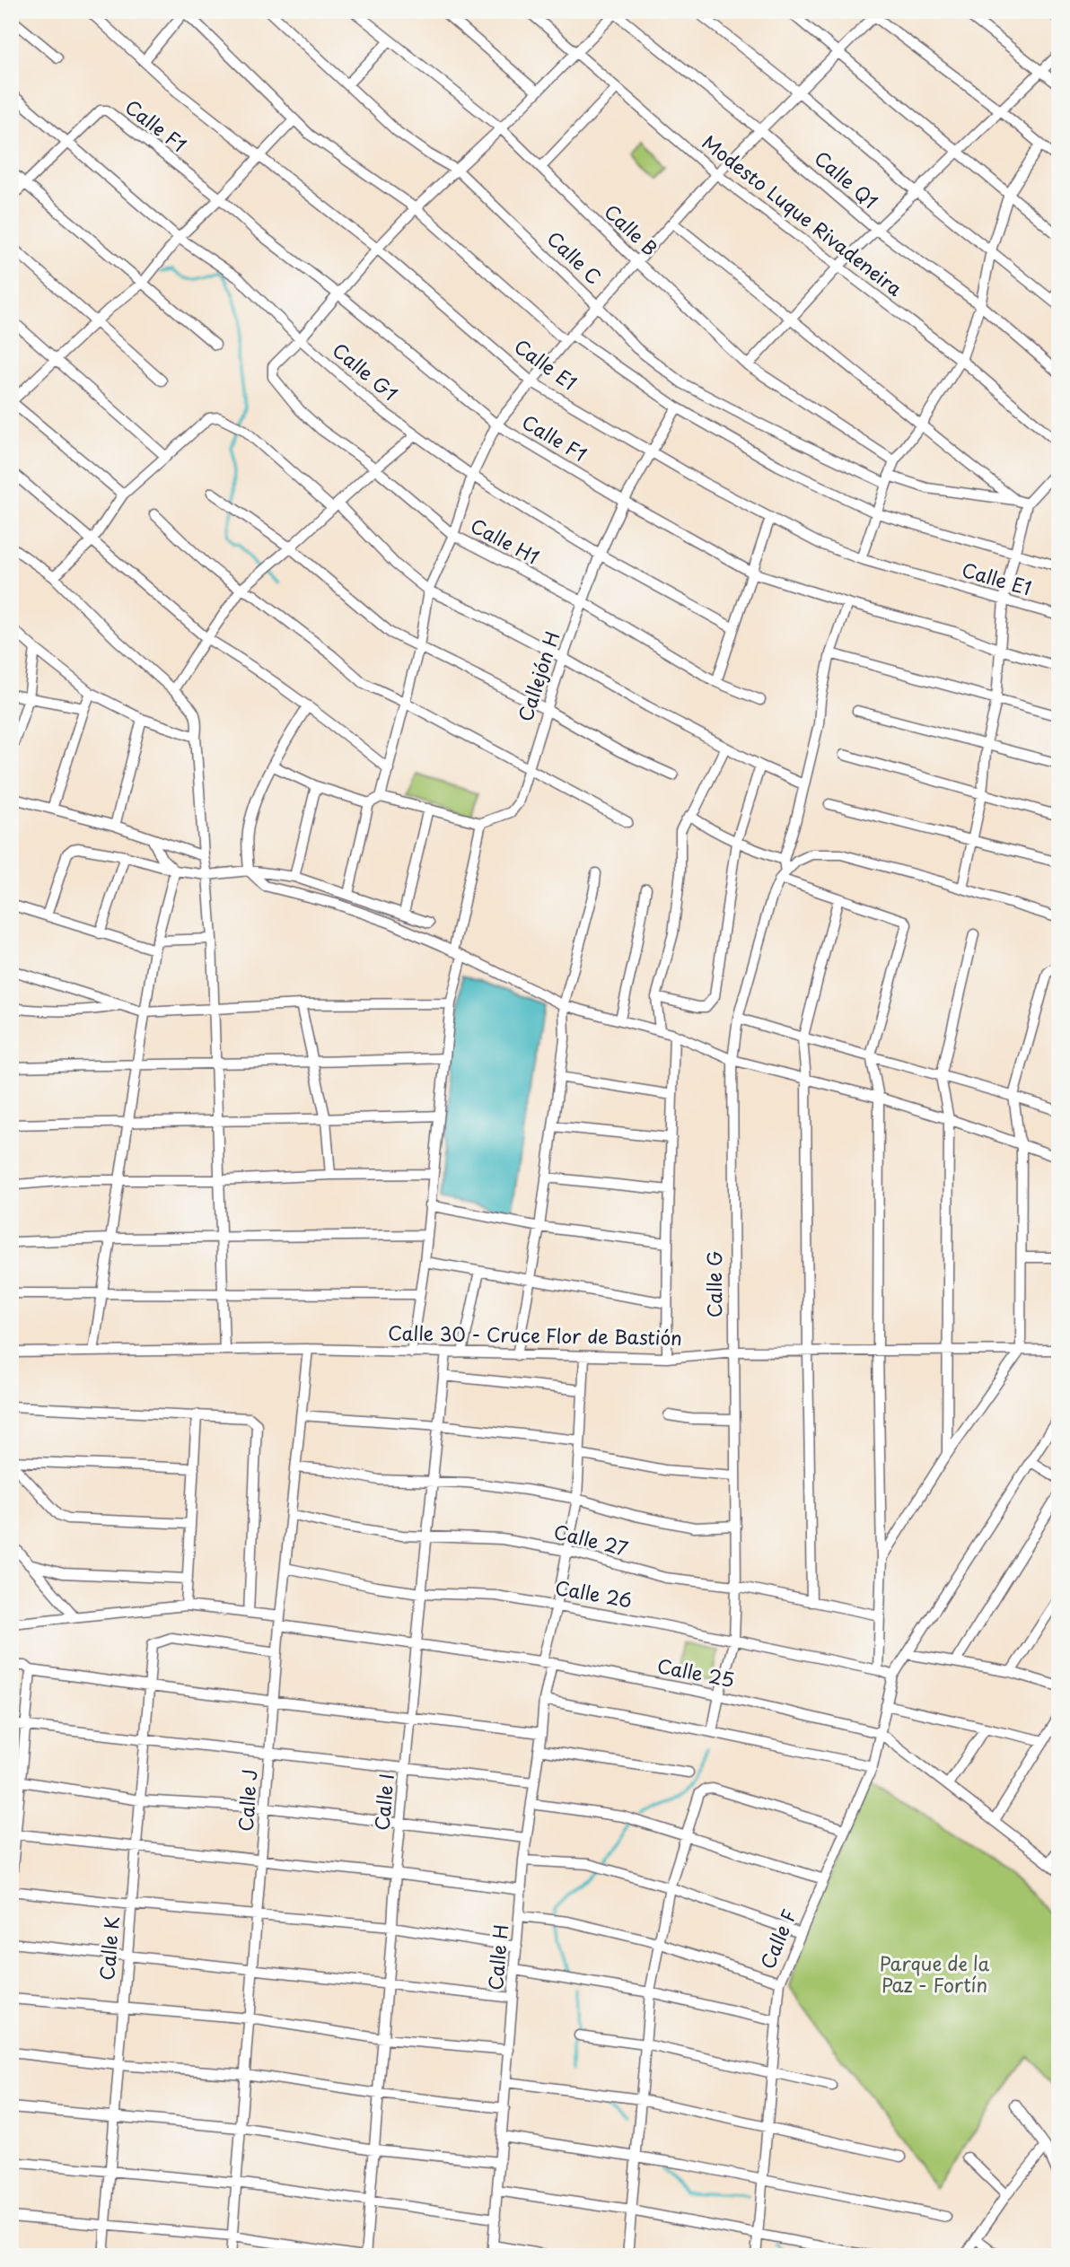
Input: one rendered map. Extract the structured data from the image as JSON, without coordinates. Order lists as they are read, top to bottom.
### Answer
{
  "streets": {
    "street": [
      "Calle F1",
      "Calle Q1",
      "Modesto Luque Rivadeneira",
      "Calle B",
      "Calle C",
      "Calle E1",
      "Calle G1",
      "Calle H1",
      "Callejón H",
      "Calle G",
      "Calle 30 - Cruce Flor de Bastión",
      "Calle 27",
      "Calle 26",
      "Calle 25",
      "Calle J",
      "Calle I",
      "Calle F",
      "Calle K",
      "Calle H"
    ]
  },
  "crossings": [
    ["Calle F1", "Calle G1"],
    ["Calle F1", "Callejón H"],
    ["Calle F1", "Calle G"],
    ["Calle E1", "Callejón H"],
    ["Calle G1", "Calle H1"],
    ["Calle G1", "Callejón H"],
    ["Calle H1", "Callejón H"],
    ["Calle G", "Calle 30 - Cruce Flor de Bastión"],
    ["Calle G", "Calle 27"],
    ["Calle G", "Calle 26"],
    ["Calle G", "Calle 25"],
    ["Calle 30 - Cruce Flor de Bastión", "Calle J"],
    ["Calle 30 - Cruce Flor de Bastión", "Calle I"],
    ["Calle 30 - Cruce Flor de Bastión", "Calle H"],
    ["Calle 27", "Calle J"],
    ["Calle 27", "Calle I"],
    ["Calle 27", "Calle H"],
    ["Calle 26", "Calle J"],
    ["Calle 26", "Calle I"],
    ["Calle 26", "Calle F"],
    ["Calle 26", "Calle H"],
    ["Calle 25", "Calle J"],
    ["Calle 25", "Calle I"],
    ["Calle 25", "Calle F"],
    ["Calle 25", "Calle H"],
    ["Calle J", "Calle K"]
  ],
  "parks": ["Parque de la Paz - Fortín"]
}
